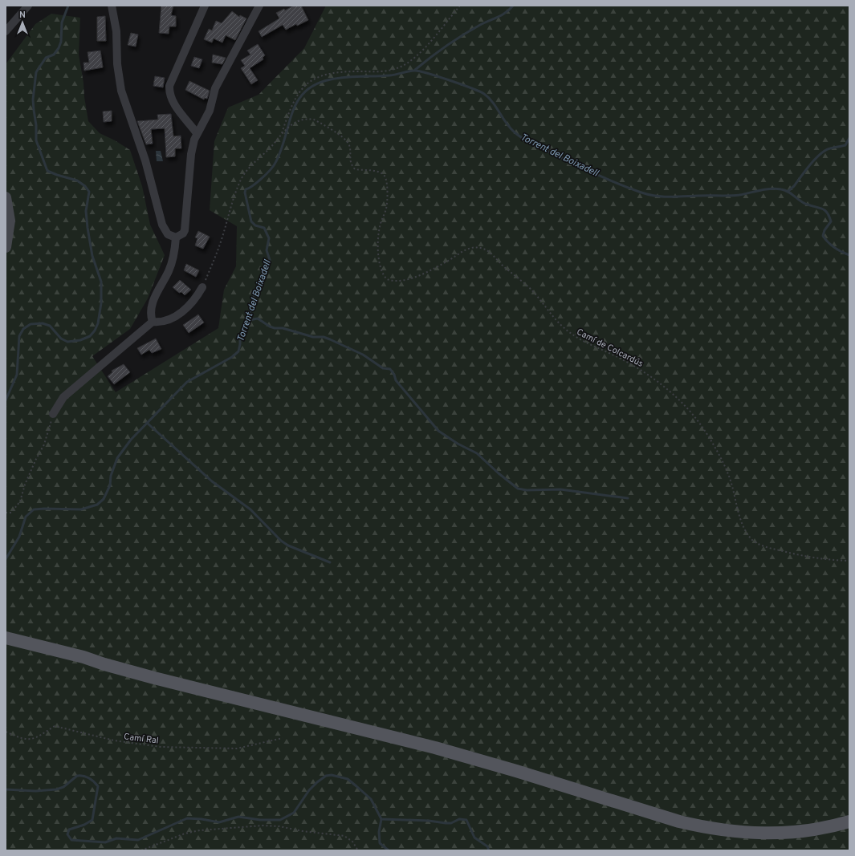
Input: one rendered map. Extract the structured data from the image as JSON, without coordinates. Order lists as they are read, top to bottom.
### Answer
{
  "streets": {
    "path": ["Camí de Colcardús", "Camí Ral"]
  },
  "water": ["Torrent del Boixadell"],
  "north": "top"
}
